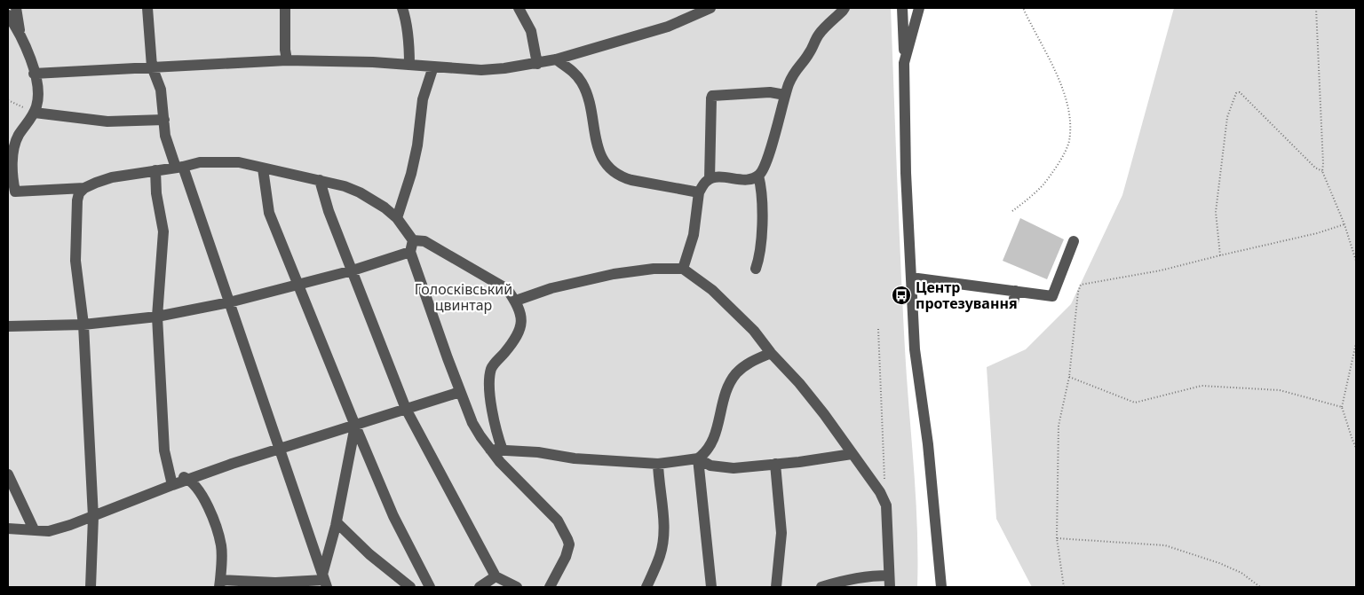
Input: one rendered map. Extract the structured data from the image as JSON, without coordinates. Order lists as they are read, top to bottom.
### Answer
{
  "parks": ["Голосківський цвинтар"],
  "places": {
    "bus stop": ["Центр протезування"]
  }
}
